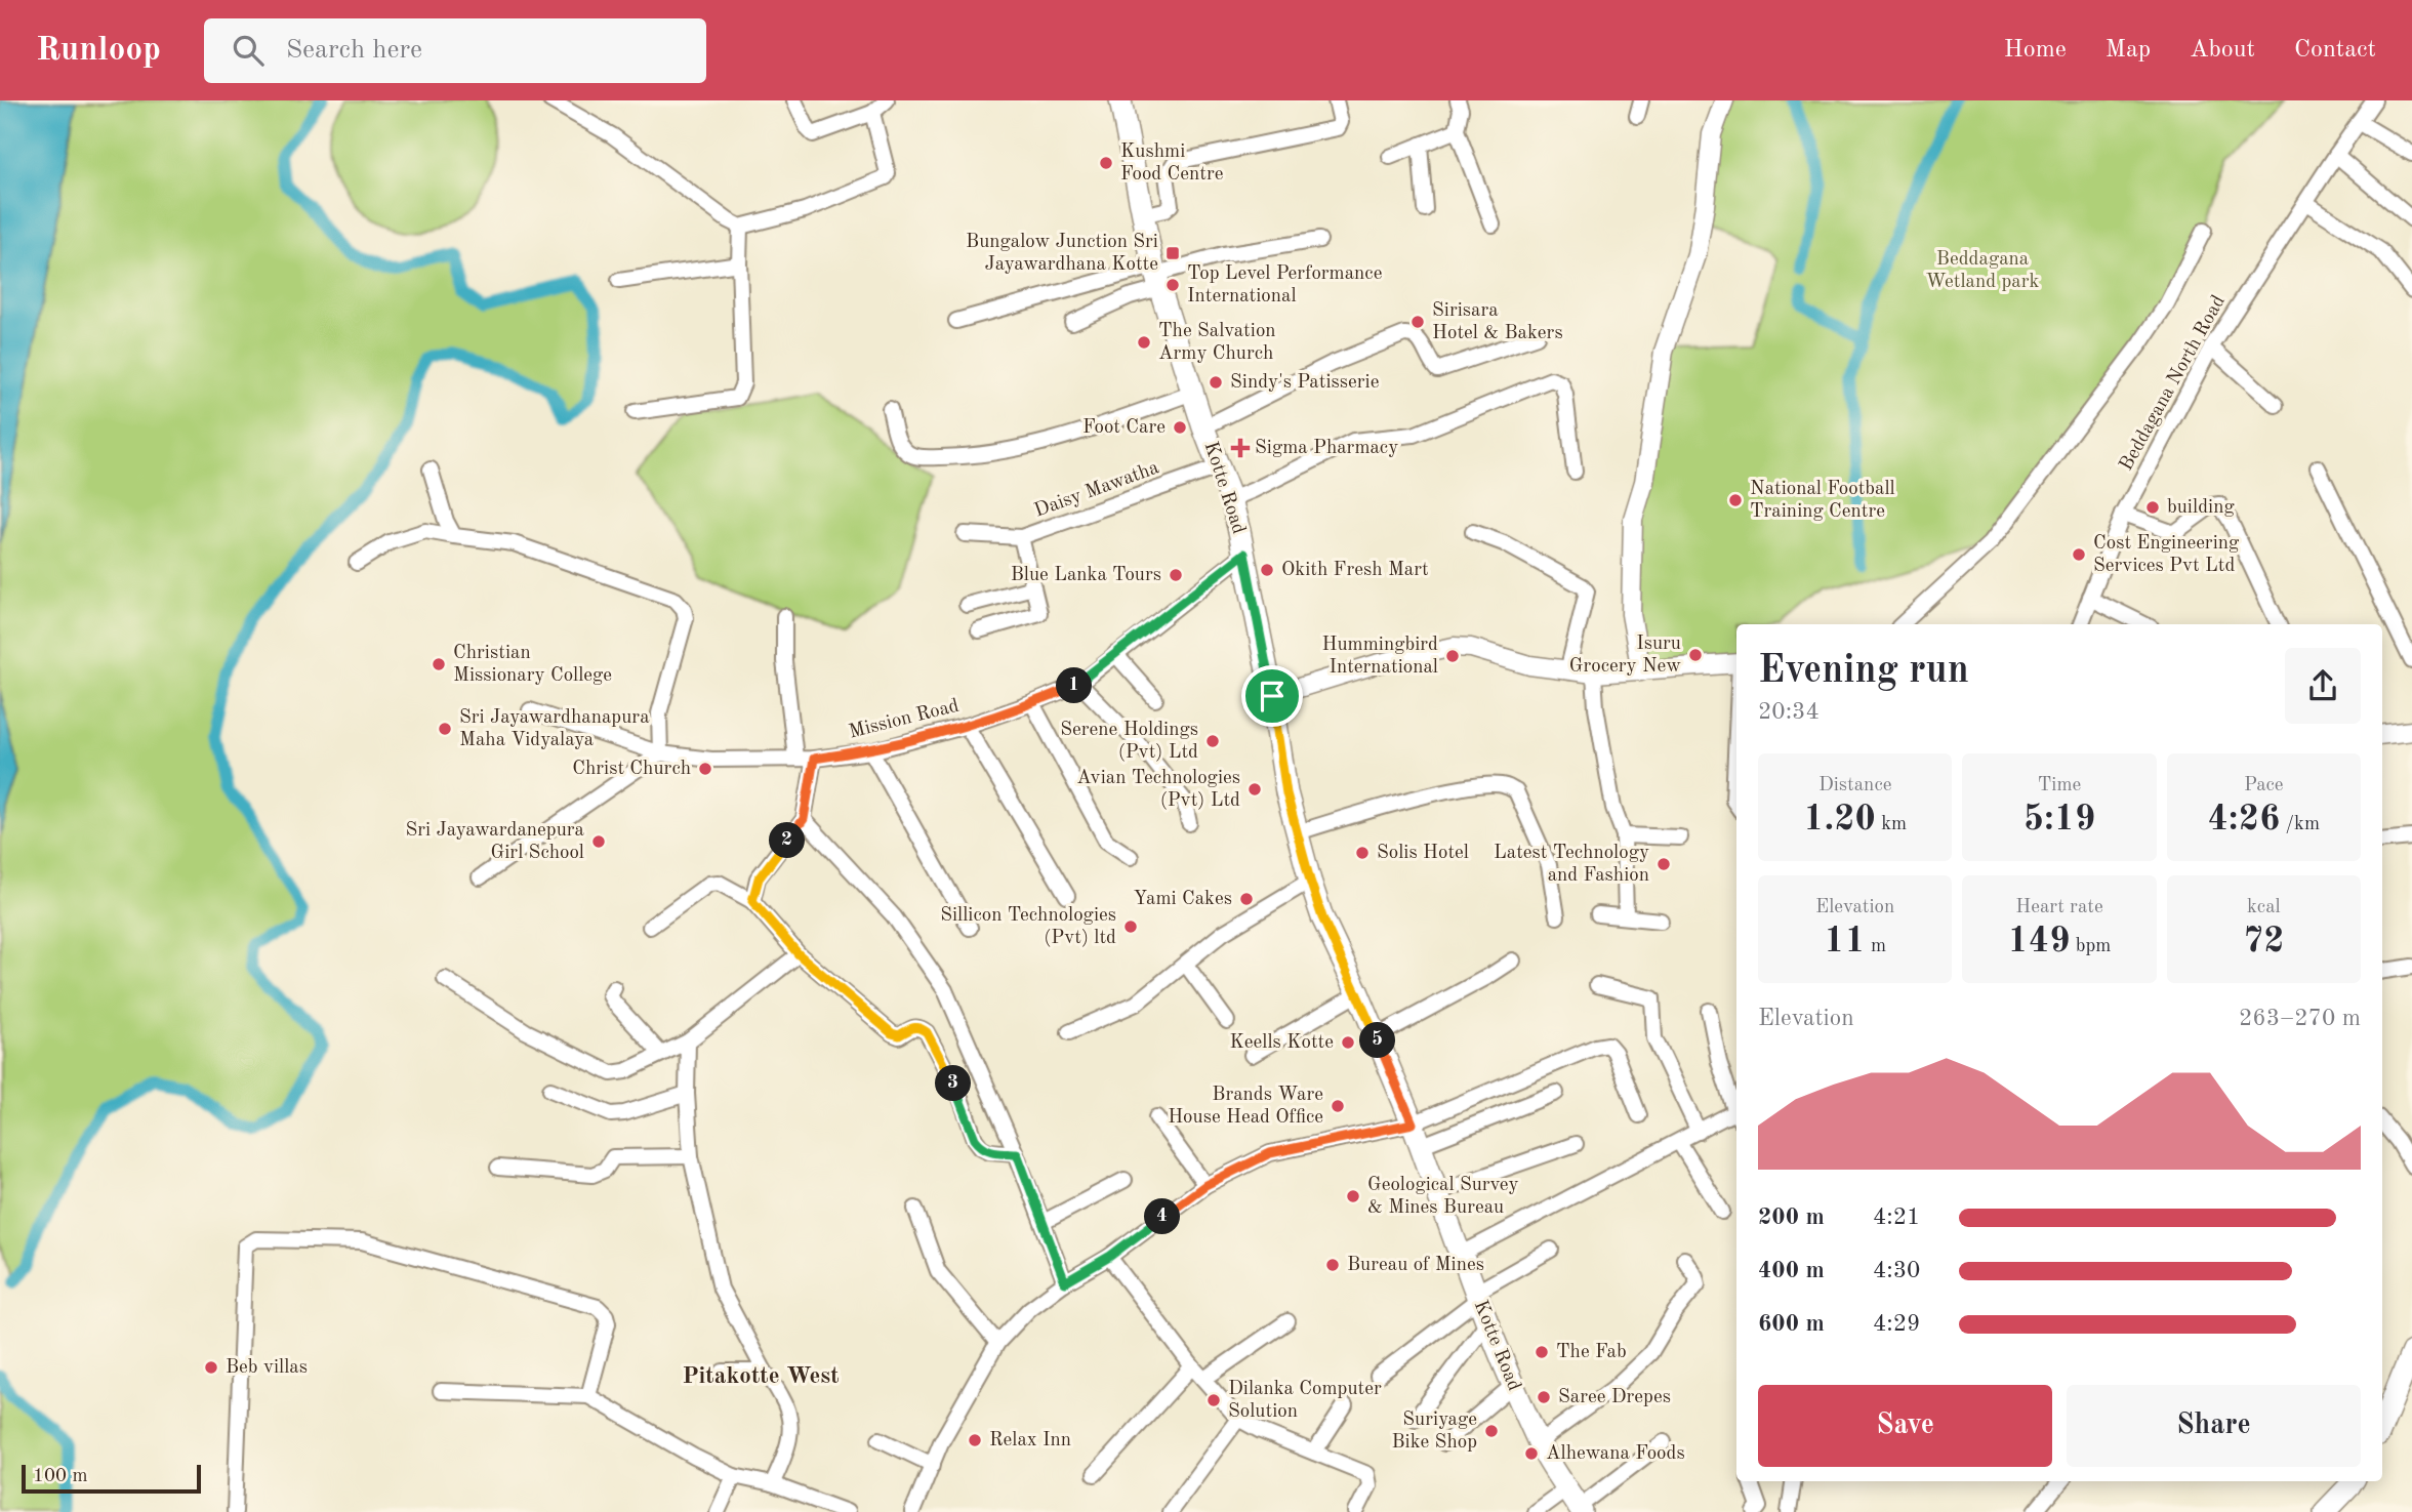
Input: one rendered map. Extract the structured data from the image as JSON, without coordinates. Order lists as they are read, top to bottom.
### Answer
{
  "streets": {
    "main road": ["Kotte Road"],
    "street": ["Beddagana North Road", "Daisy Mawatha", "Mission Road"]
  },
  "crossings": [
    ["Kotte Road", "Daisy Mawatha"],
    ["Kotte Road", "Mission Road"]
  ],
  "districts": ["Pitakotte West"],
  "parks": ["Beddagana Wetland park"],
  "places": {
    "other": [
      "Kushmi Food Centre",
      "Top Level Performance International",
      "Sirisara Hotel & Bakers",
      "The Salvation Army Church",
      "Sindy's Patisserie",
      "Foot Care",
      "National Football Training Centre",
      "building",
      "Cost Engineering Services Pvt Ltd",
      "Okith Fresh Mart",
      "Blue Lanka Tours",
      "Isuru Grocery New",
      "Hummingbird International",
      "Christian Missionary College",
      "Sri Jayawardhanapura Maha Vidyalaya",
      "Serene Holdings (Pvt) Ltd",
      "Christ Church",
      "Avian Technologies (Pvt) Ltd",
      "Sri Jayawardanepura Girl School",
      "Solis Hotel",
      "Latest Technology and Fashion",
      "Yami Cakes",
      "Sillicon Technologies (Pvt) ltd",
      "Keells Kotte",
      "Brands Ware House Head Office",
      "Geological Survey & Mines Bureau",
      "Bureau of Mines",
      "The Fab",
      "Beb villas",
      "Saree Drepes",
      "Dilanka Computer Solution",
      "Suriyage Bike Shop",
      "Relax Inn",
      "Alhewana Foods"
    ],
    "transit": ["Bungalow Junction Sri Jayawardhana Kotte"],
    "health": ["Sigma Pharmacy"]
  },
  "scale_bar": "100 m",
  "page": {
    "header": "Runloop",
    "search": "Search here",
    "nav": [
      "Home",
      "Map",
      "About",
      "Contact"
    ],
    "heading": ["Evening run", "20:34"],
    "pins": [
      "1",
      "2",
      "5",
      "3",
      "4"
    ],
    "stats": [
      ["Distance", "1.20 km"],
      ["Time", "5:19"],
      ["Pace", "4:26 /km"],
      ["Elevation", "11 m"],
      ["Heart rate", "149 bpm"],
      ["kcal", "72"]
    ],
    "chart": ["Elevation", "263–270 m"],
    "list": [
      {
        "name": "200 m",
        "note": "4:21"
      },
      {
        "name": "400 m",
        "note": "4:30"
      },
      {
        "name": "600 m",
        "note": "4:29"
      }
    ],
    "buttons": ["Save", "Share"],
    "scale": "100 m"
  }
}
